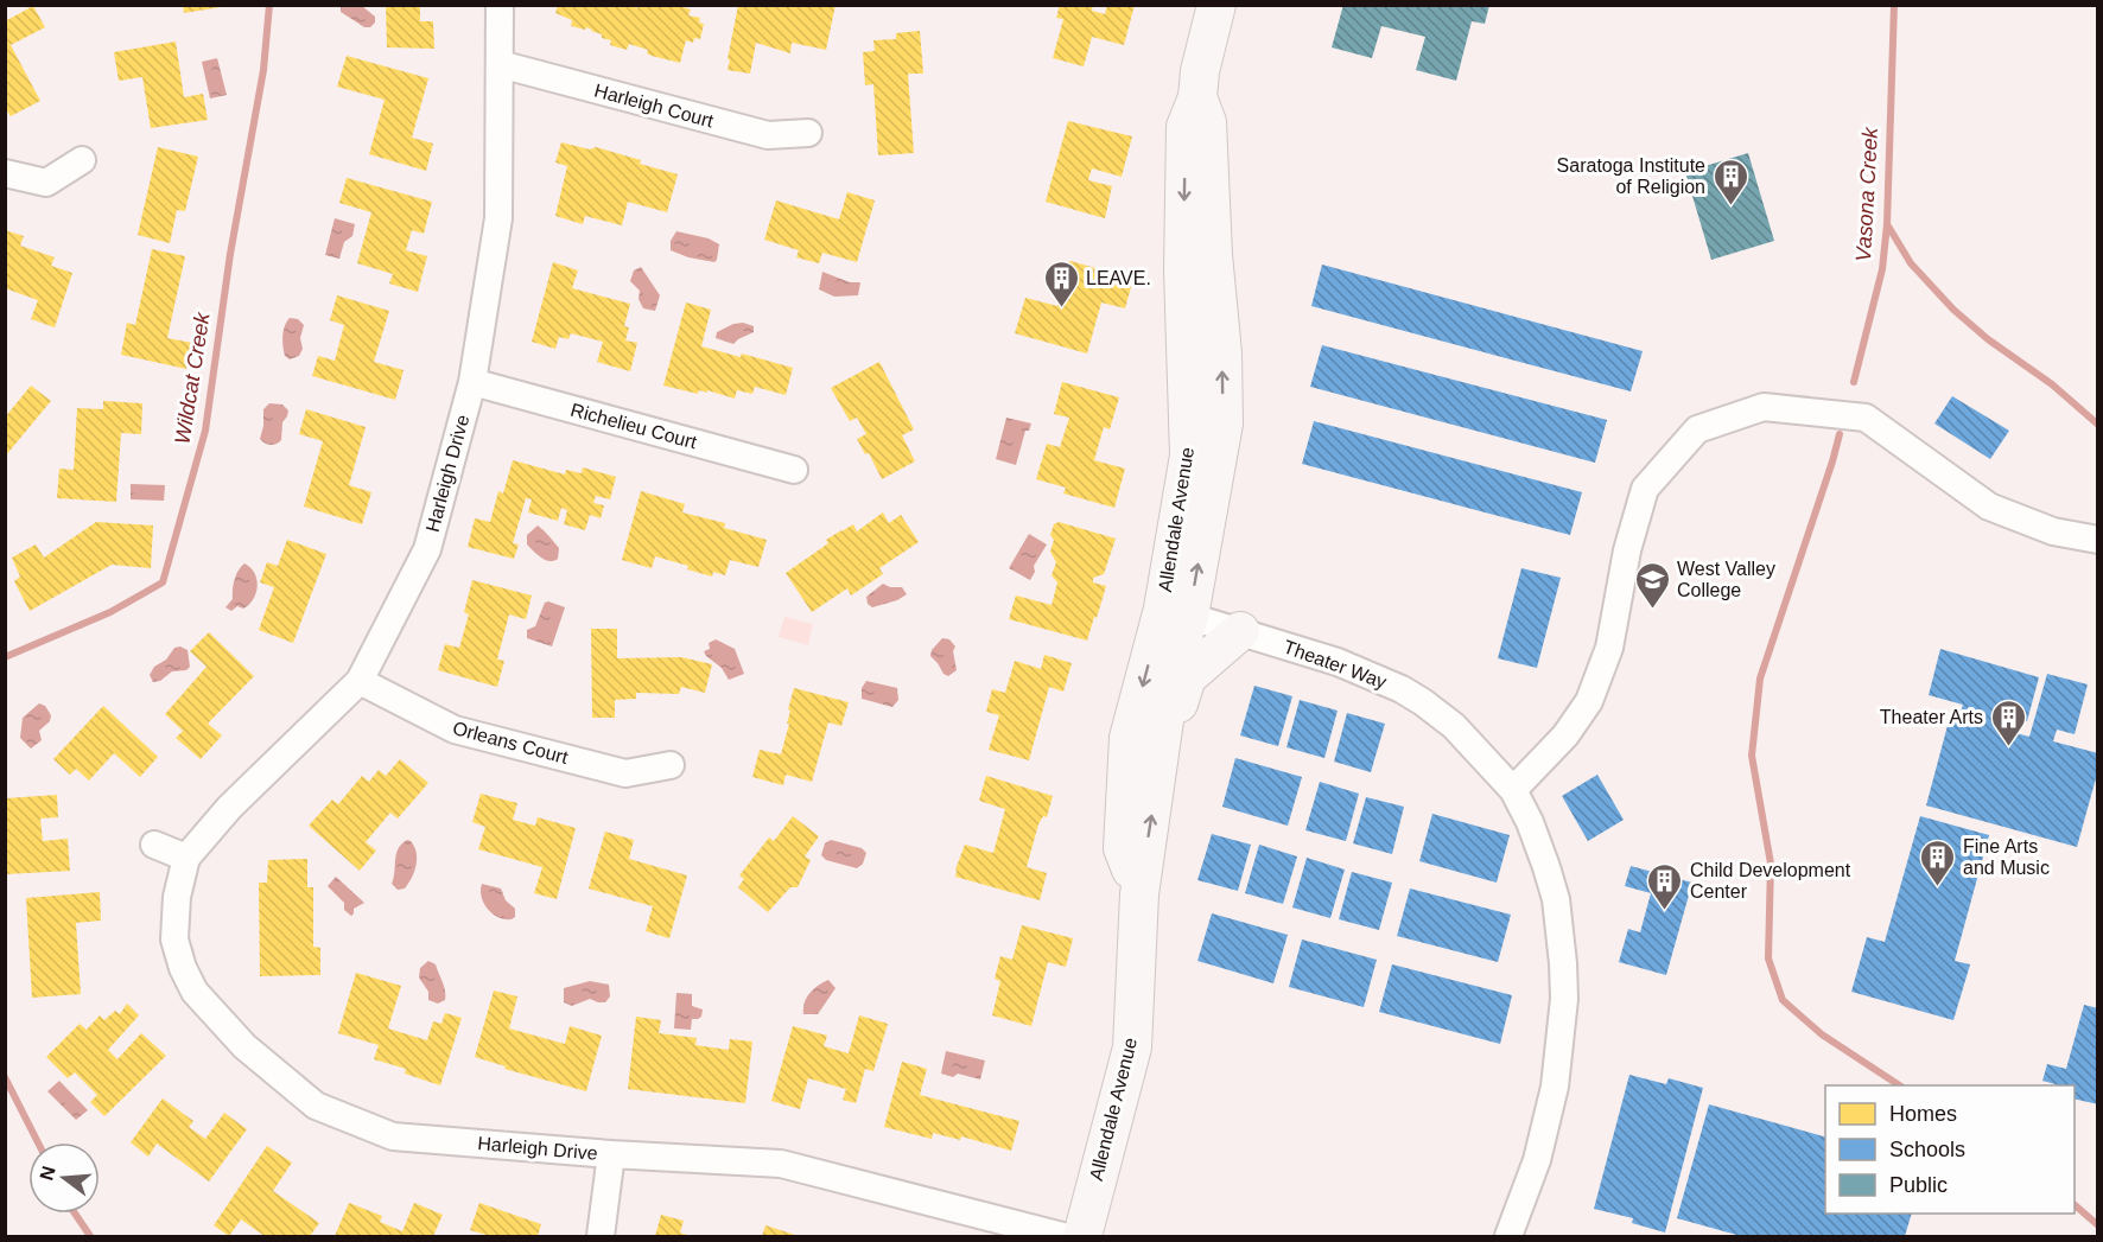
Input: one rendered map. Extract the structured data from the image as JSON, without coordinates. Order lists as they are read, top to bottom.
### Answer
{
  "streets": {
    "street": [
      "Harleigh Court",
      "Richelieu Court",
      "Harleigh Drive",
      "Allendale Avenue",
      "Theater Way",
      "Orleans Court"
    ]
  },
  "crossings": [
    ["Harleigh Court", "Harleigh Drive"],
    ["Richelieu Court", "Harleigh Drive"],
    ["Harleigh Drive", "Orleans Court"],
    ["Allendale Avenue", "Theater Way"]
  ],
  "water": ["Vasona Creek", "Wildcat Creek"],
  "places": {
    "building": [
      "Saratoga Institute of Religion",
      "LEAVE.",
      "Theater Arts",
      "Fine Arts and Music",
      "Child Development Center"
    ],
    "school or university": ["West Valley College"]
  },
  "legend": ["Homes", "Schools", "Public"],
  "north": "left"
}
